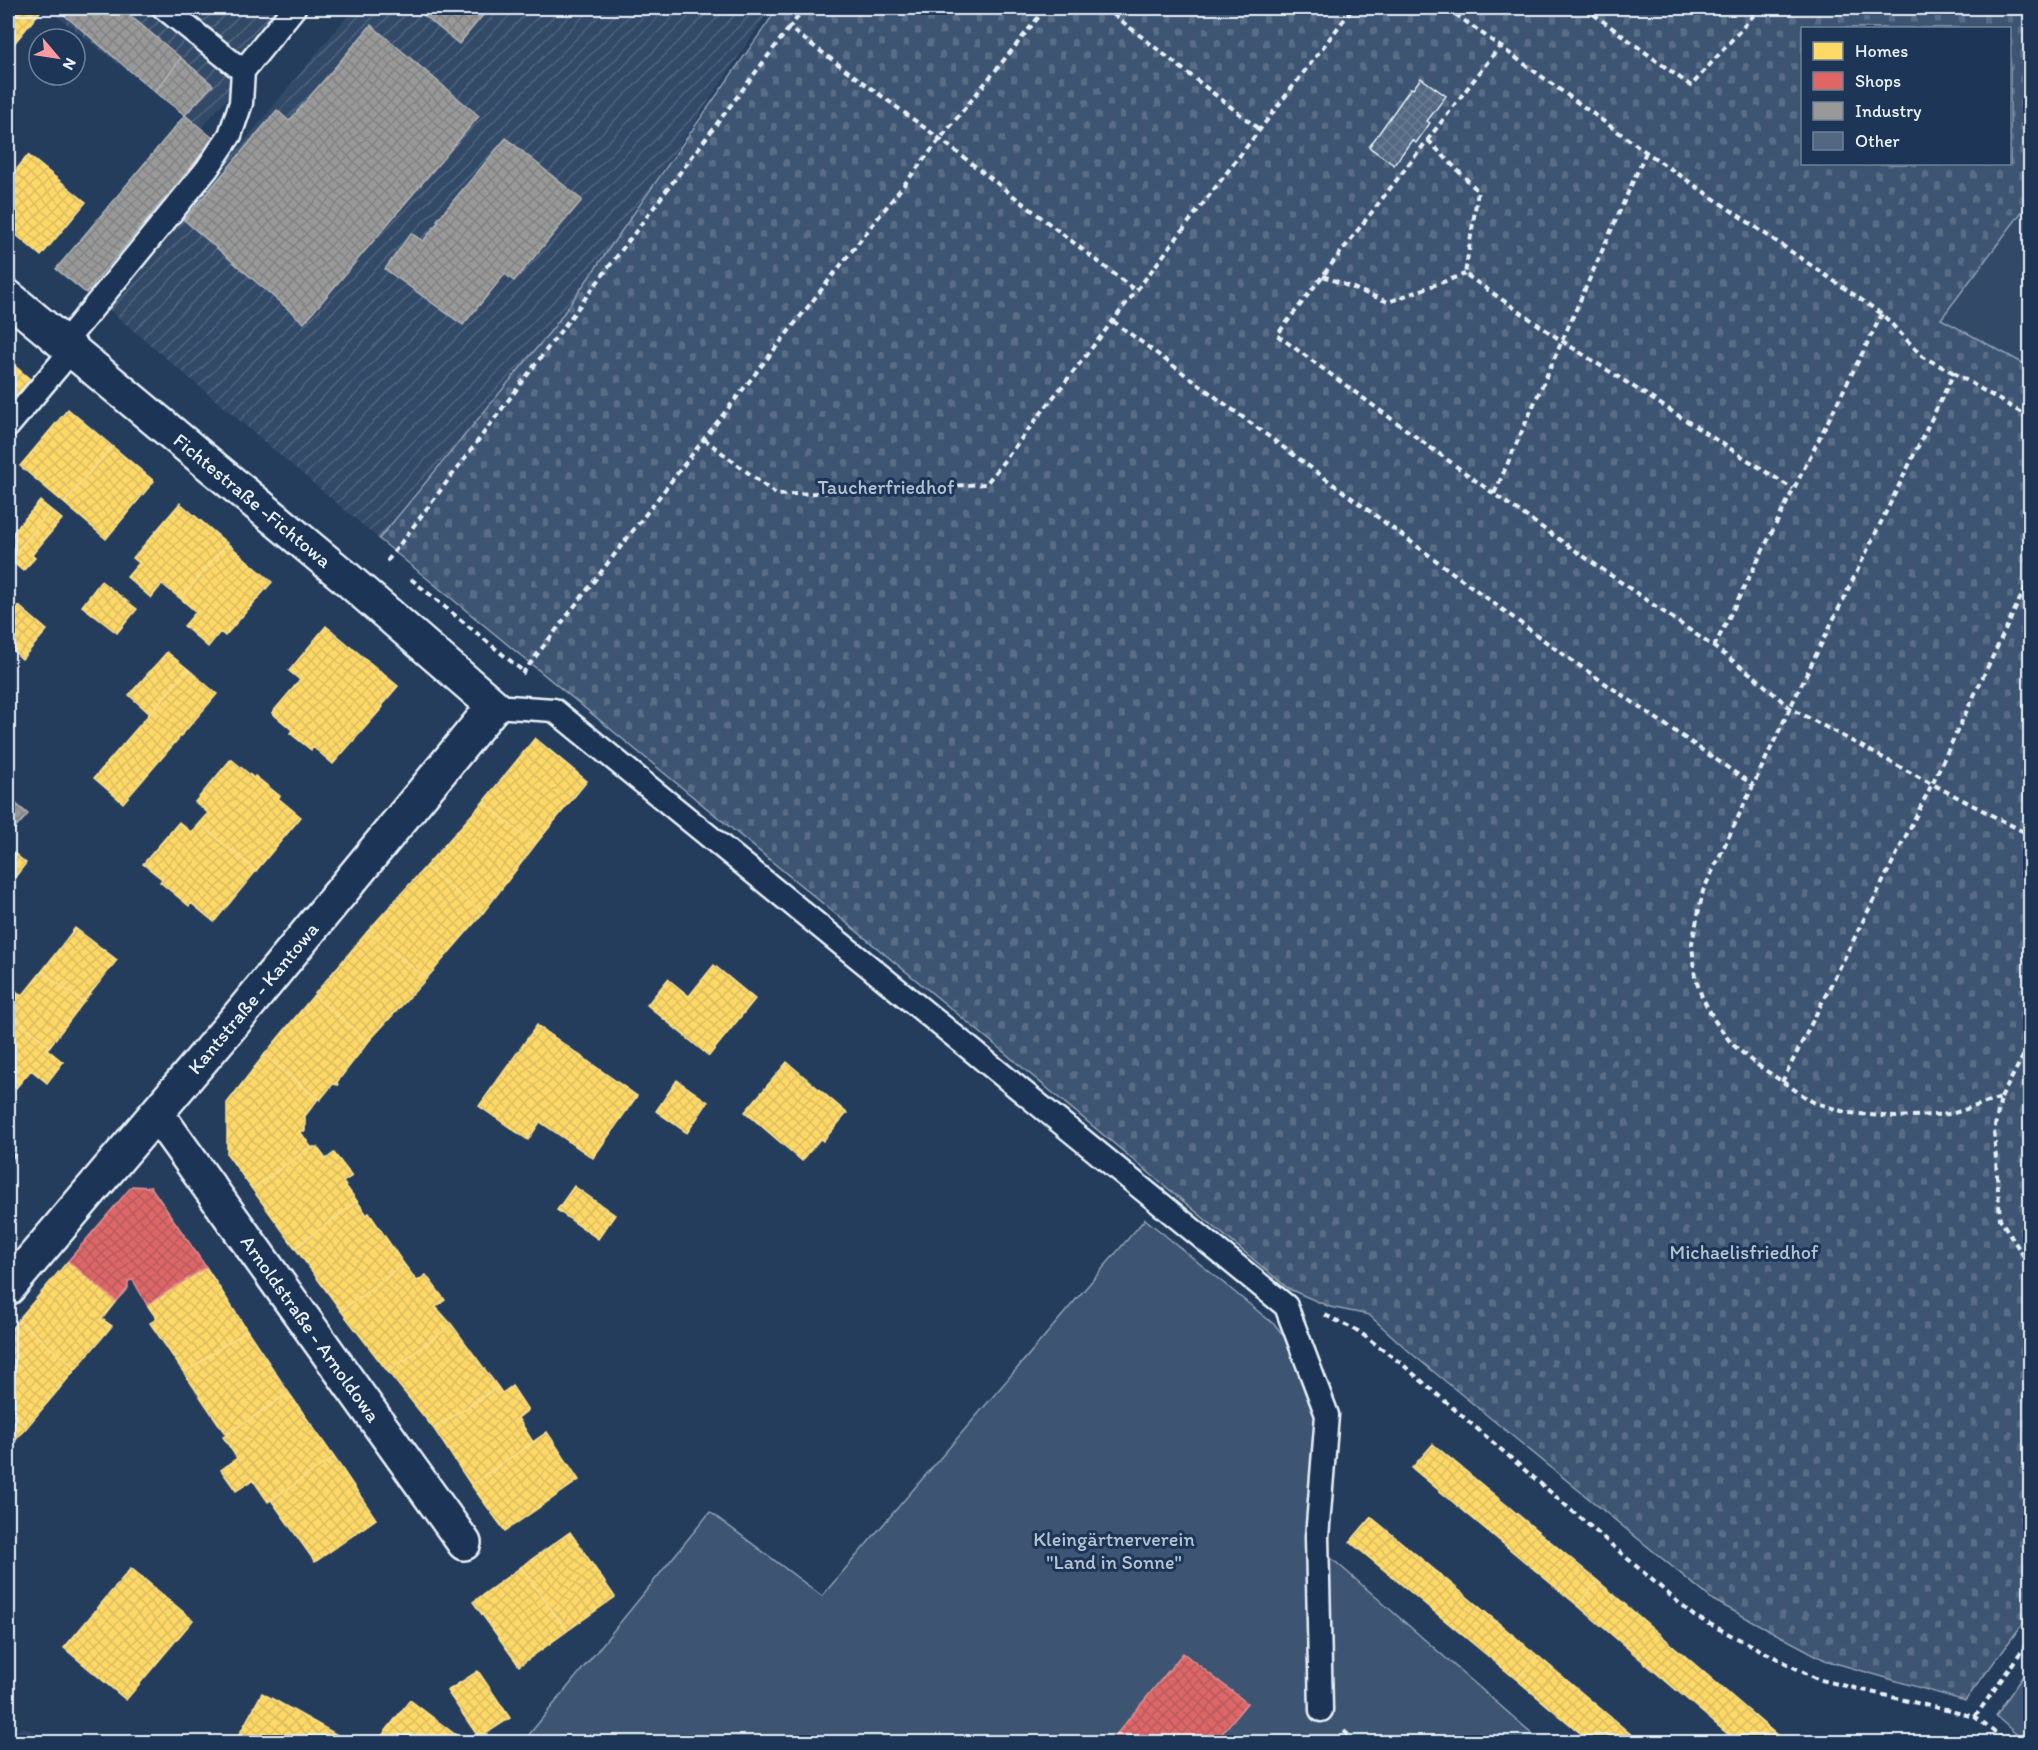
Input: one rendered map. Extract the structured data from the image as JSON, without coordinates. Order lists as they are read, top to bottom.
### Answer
{
  "streets": {
    "street": ["Fichtestraße -Fichtowa", "Kantstraße - Kantowa", "Arnoldstraße - Arnoldowa"]
  },
  "crossings": [
    ["Fichtestraße -Fichtowa", "Kantstraße - Kantowa"],
    ["Kantstraße - Kantowa", "Arnoldstraße - Arnoldowa"]
  ],
  "parks": ["Taucherfriedhof", "Michaelisfriedhof", "Kleingärtnerverein \"Land in Sonne\""],
  "legend": [
    "Homes",
    "Shops",
    "Industry",
    "Other"
  ],
  "north": "bottom right"
}
